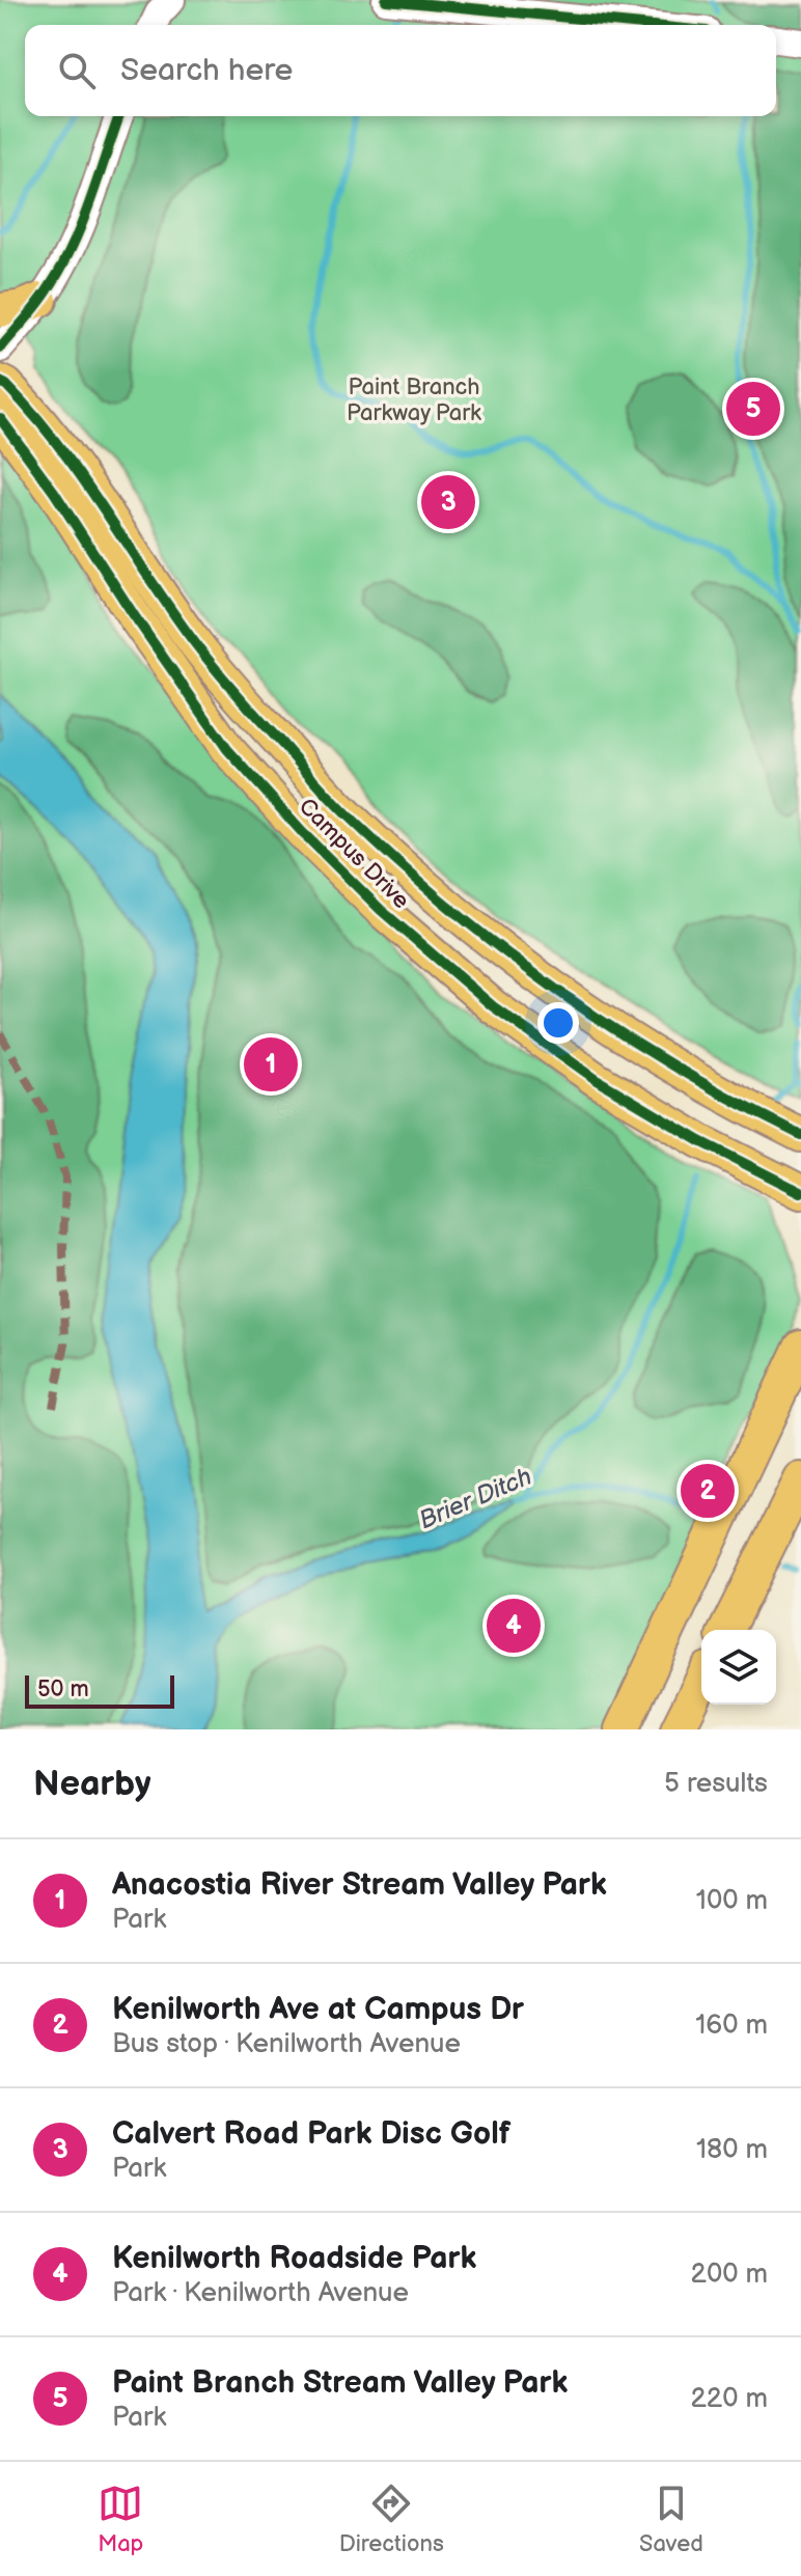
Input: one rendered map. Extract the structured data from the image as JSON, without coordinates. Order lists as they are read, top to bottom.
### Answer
{
  "streets": {
    "main road": ["Campus Drive"]
  },
  "water": ["Brier Ditch"],
  "parks": ["Paint Branch Parkway Park"],
  "scale_bar": "50 m",
  "page": {
    "search": "Search here",
    "pins": [
      "5",
      "3",
      "1",
      "2",
      "4"
    ],
    "scale": "50 m",
    "heading": ["Nearby", "5 results"],
    "list": [
      {
        "mark": "1",
        "name": "Anacostia River Stream Valley Park",
        "note": "Park",
        "value": "100 m"
      },
      {
        "mark": "2",
        "name": "Kenilworth Ave at Campus Dr",
        "note": "Bus stop · Kenilworth Avenue",
        "value": "160 m"
      },
      {
        "mark": "3",
        "name": "Calvert Road Park Disc Golf",
        "note": "Park",
        "value": "180 m"
      },
      {
        "mark": "4",
        "name": "Kenilworth Roadside Park",
        "note": "Park · Kenilworth Avenue",
        "value": "200 m"
      },
      {
        "mark": "5",
        "name": "Paint Branch Stream Valley Park",
        "note": "Park",
        "value": "220 m"
      }
    ],
    "nav": ["Map", "Directions", "Saved"]
  }
}
